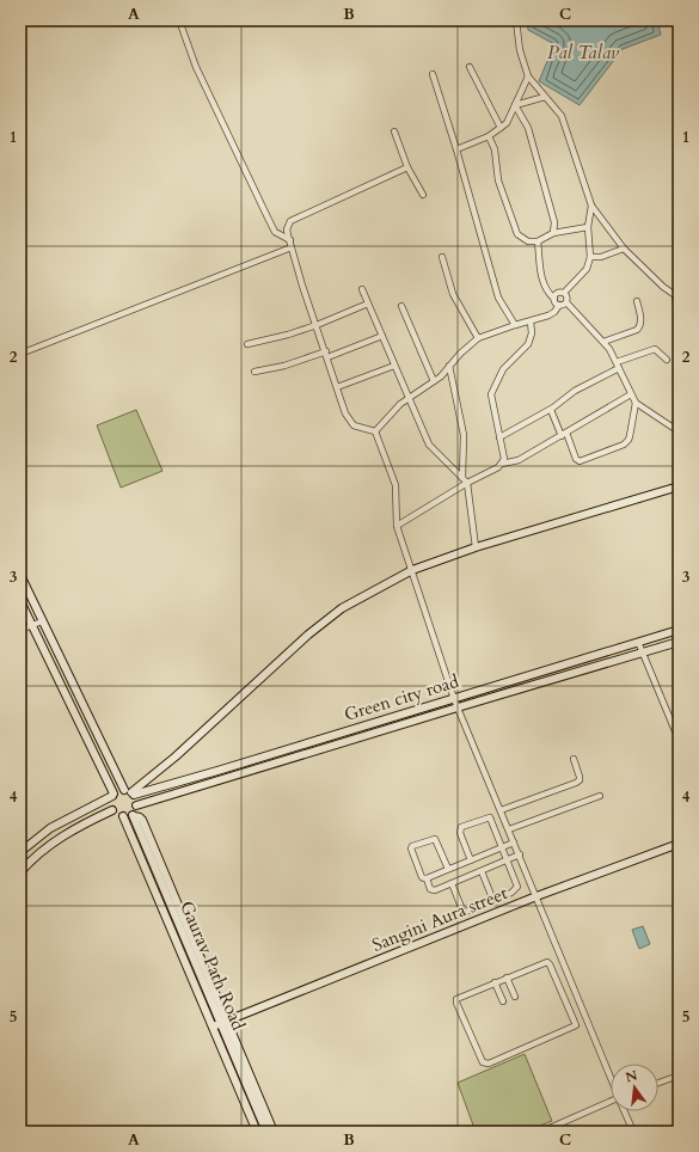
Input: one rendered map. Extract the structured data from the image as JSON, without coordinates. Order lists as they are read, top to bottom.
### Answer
{
  "streets": {
    "street": ["Green city road", "Sangini Aura street", "Gaurav Path Road"]
  },
  "crossings": [
    ["Green city road", "Gaurav Path Road"],
    ["Sangini Aura street", "Gaurav Path Road"]
  ],
  "water": ["Pal Talav"],
  "north": "top",
  "grid": {
    "columns": ["A", "B", "C"],
    "rows": [
      "1",
      "2",
      "3",
      "4",
      "5"
    ]
  }
}
